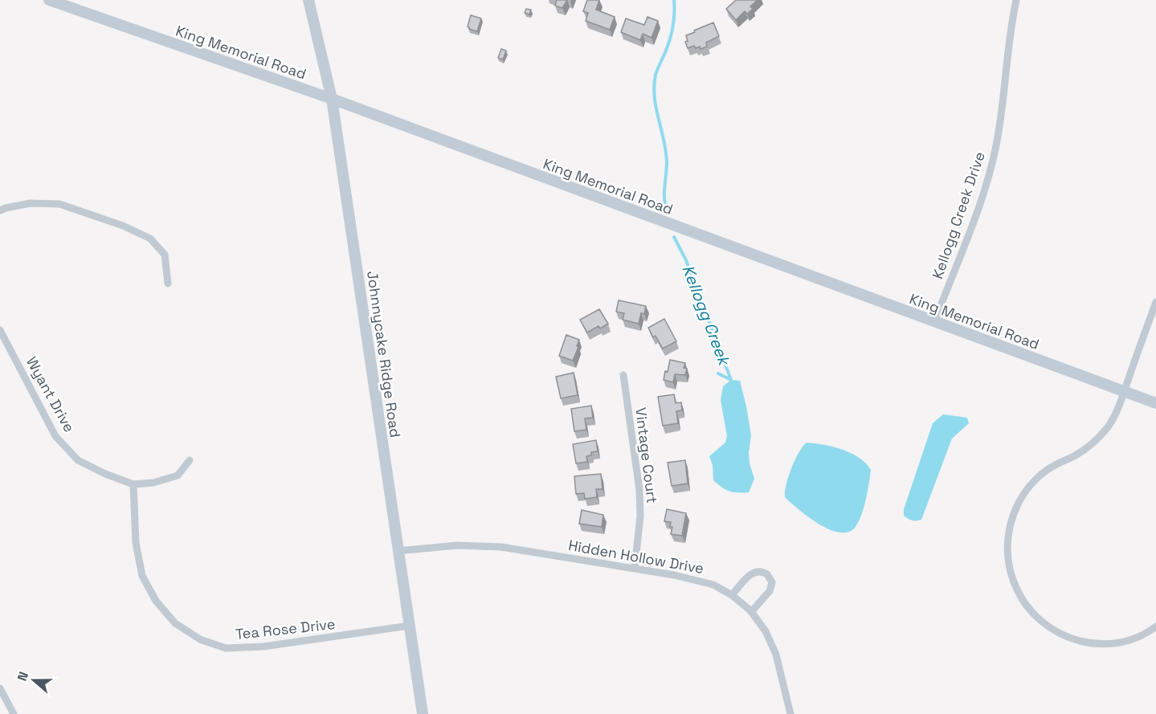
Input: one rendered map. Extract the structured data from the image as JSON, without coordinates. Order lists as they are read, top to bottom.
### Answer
{
  "streets": {
    "street": [
      "King Memorial Road",
      "Kellogg Creek Drive",
      "Johnnycake Ridge Road",
      "Wyant Drive",
      "Vintage Court",
      "Hidden Hollow Drive",
      "Tea Rose Drive"
    ]
  },
  "crossings": [
    ["King Memorial Road", "Kellogg Creek Drive"],
    ["King Memorial Road", "Johnnycake Ridge Road"],
    ["Johnnycake Ridge Road", "Hidden Hollow Drive"],
    ["Johnnycake Ridge Road", "Tea Rose Drive"],
    ["Wyant Drive", "Tea Rose Drive"],
    ["Vintage Court", "Hidden Hollow Drive"]
  ],
  "water": ["Kellogg Creek"],
  "north": "left"
}
